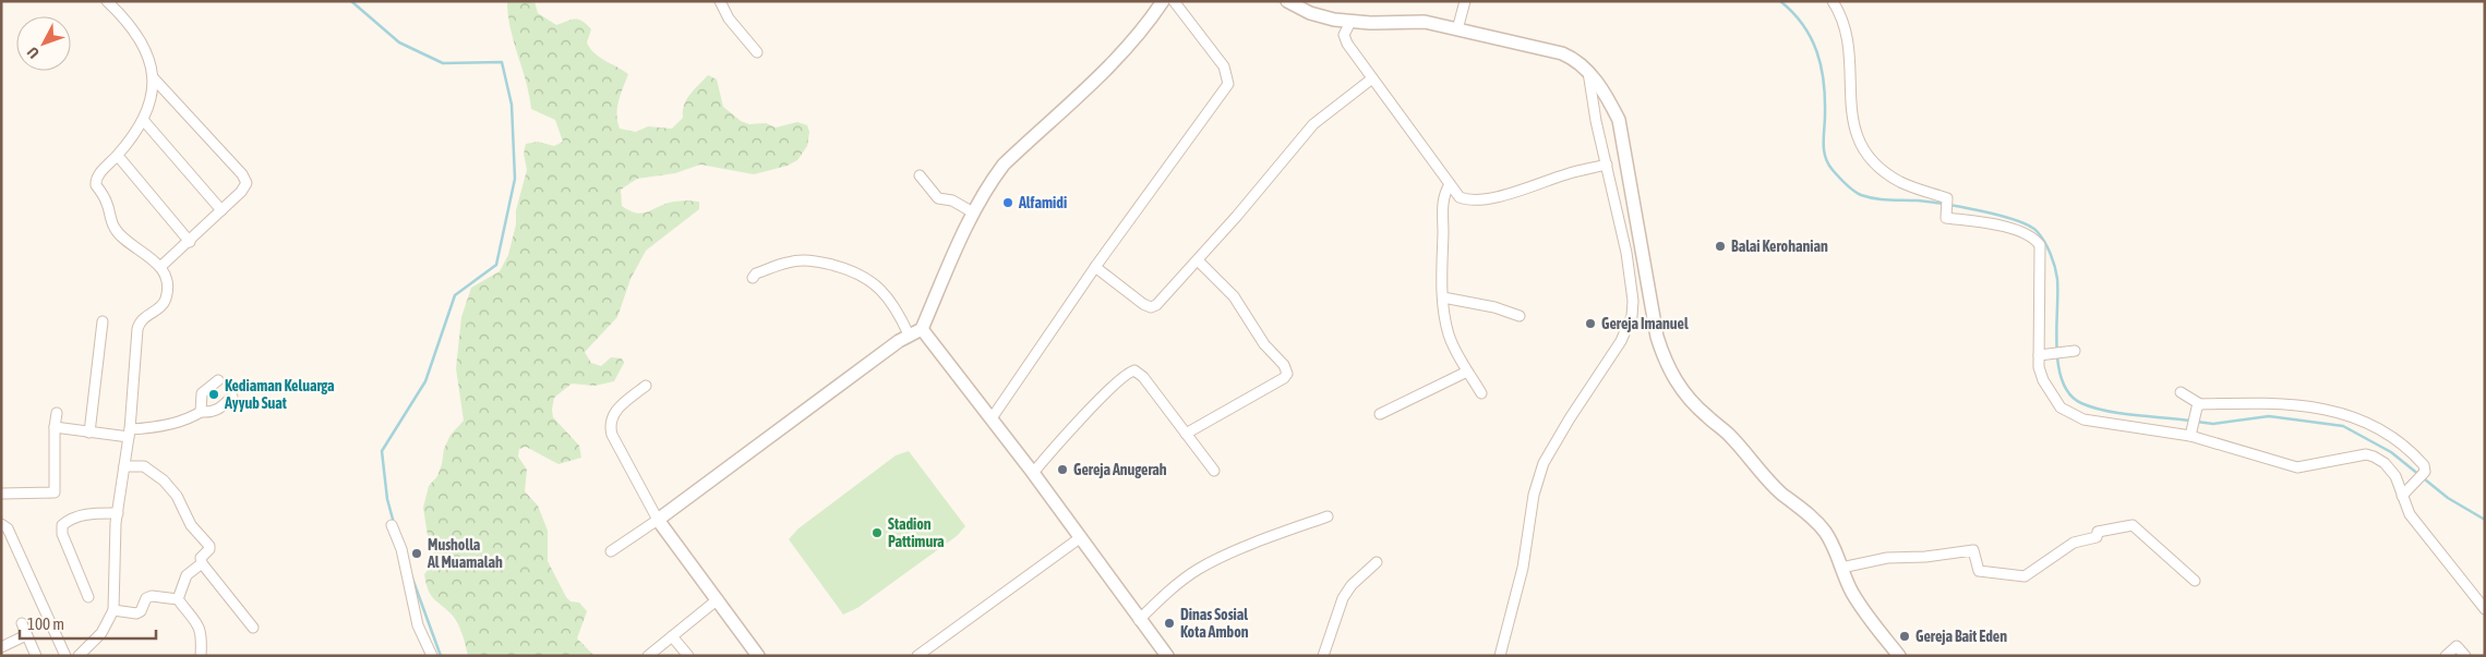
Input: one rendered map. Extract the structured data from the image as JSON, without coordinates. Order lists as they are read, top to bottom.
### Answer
{
  "places": [
    "Alfamidi",
    "Balai Kerohanian",
    "Gereja Imanuel",
    "Kediaman Keluarga Ayyub Suat",
    "Gereja Anugerah",
    "Stadion Pattimura",
    "Musholla Al Muamalah",
    "Dinas Sosial Kota Ambon",
    "Gereja Bait Eden"
  ],
  "scale_bar": "100 m",
  "north": "bottom left"
}
